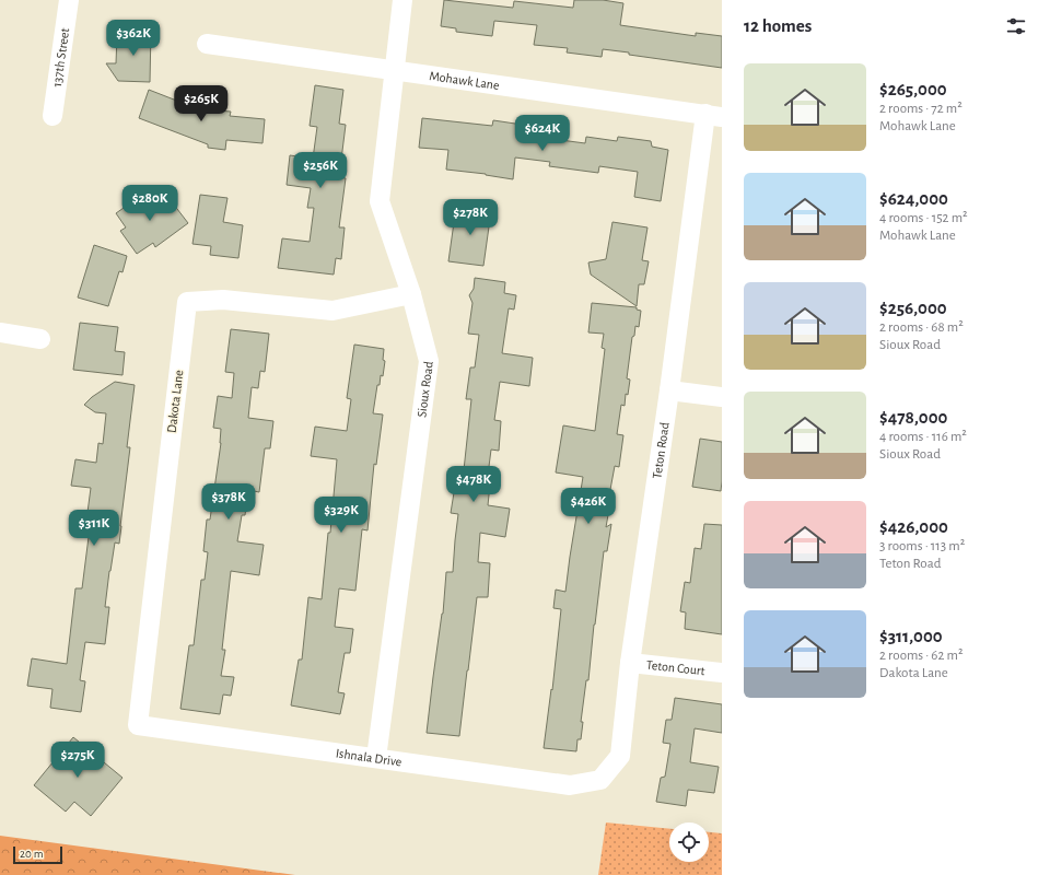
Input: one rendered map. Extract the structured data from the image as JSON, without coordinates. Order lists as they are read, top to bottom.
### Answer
{
  "streets": {
    "street": [
      "137th Street",
      "Mohawk Lane",
      "Sioux Road",
      "Dakota Lane",
      "Teton Road",
      "Teton Court",
      "Ishnala Drive"
    ]
  },
  "crossings": [
    ["Mohawk Lane", "Sioux Road"],
    ["Mohawk Lane", "Teton Road"],
    ["Sioux Road", "Dakota Lane"],
    ["Sioux Road", "Ishnala Drive"],
    ["Dakota Lane", "Ishnala Drive"],
    ["Teton Road", "Teton Court"],
    ["Teton Road", "Ishnala Drive"]
  ],
  "scale_bar": "20 m",
  "page": {
    "heading": "12 homes",
    "price": [
      "$362K",
      "$265K",
      "$624K",
      "$256K",
      "$280K",
      "$278K",
      "$478K",
      "$378K",
      "$426K",
      "$329K",
      "$311K",
      "$275K"
    ],
    "list": [
      {
        "name": "$265,000",
        "note": "2 rooms · 72 m² · Mohawk Lane"
      },
      {
        "name": "$624,000",
        "note": "4 rooms · 152 m² · Mohawk Lane"
      },
      {
        "name": "$256,000",
        "note": "2 rooms · 68 m² · Sioux Road"
      },
      {
        "name": "$478,000",
        "note": "4 rooms · 116 m² · Sioux Road"
      },
      {
        "name": "$426,000",
        "note": "3 rooms · 113 m² · Teton Road"
      },
      {
        "name": "$311,000",
        "note": "2 rooms · 62 m² · Dakota Lane"
      }
    ],
    "scale": "20 m"
  }
}
